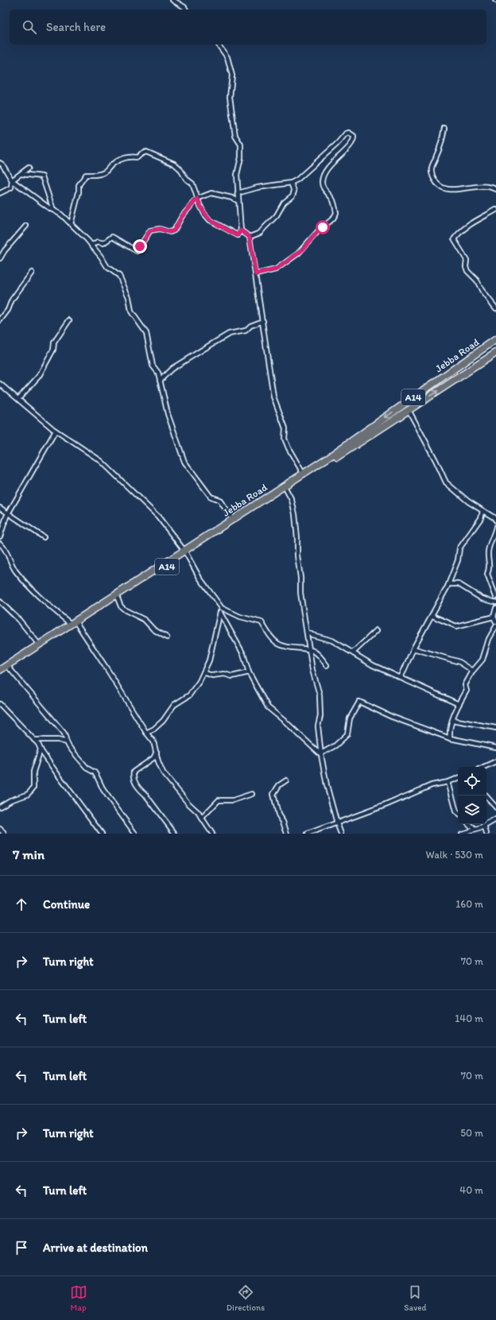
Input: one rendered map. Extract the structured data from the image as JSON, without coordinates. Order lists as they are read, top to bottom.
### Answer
{
  "streets": {
    "highway": ["Jebba Road", "A14"]
  },
  "page": {
    "search": "Search here",
    "heading": ["7 min", "Walk · 530 m"],
    "list": [
      ["Continue", "160 m"],
      ["Turn right", "70 m"],
      ["Turn left", "140 m"],
      ["Turn left", "70 m"],
      ["Turn right", "50 m"],
      ["Turn left", "40 m"],
      "Arrive at destination"
    ],
    "nav": ["Map", "Directions", "Saved"]
  }
}
